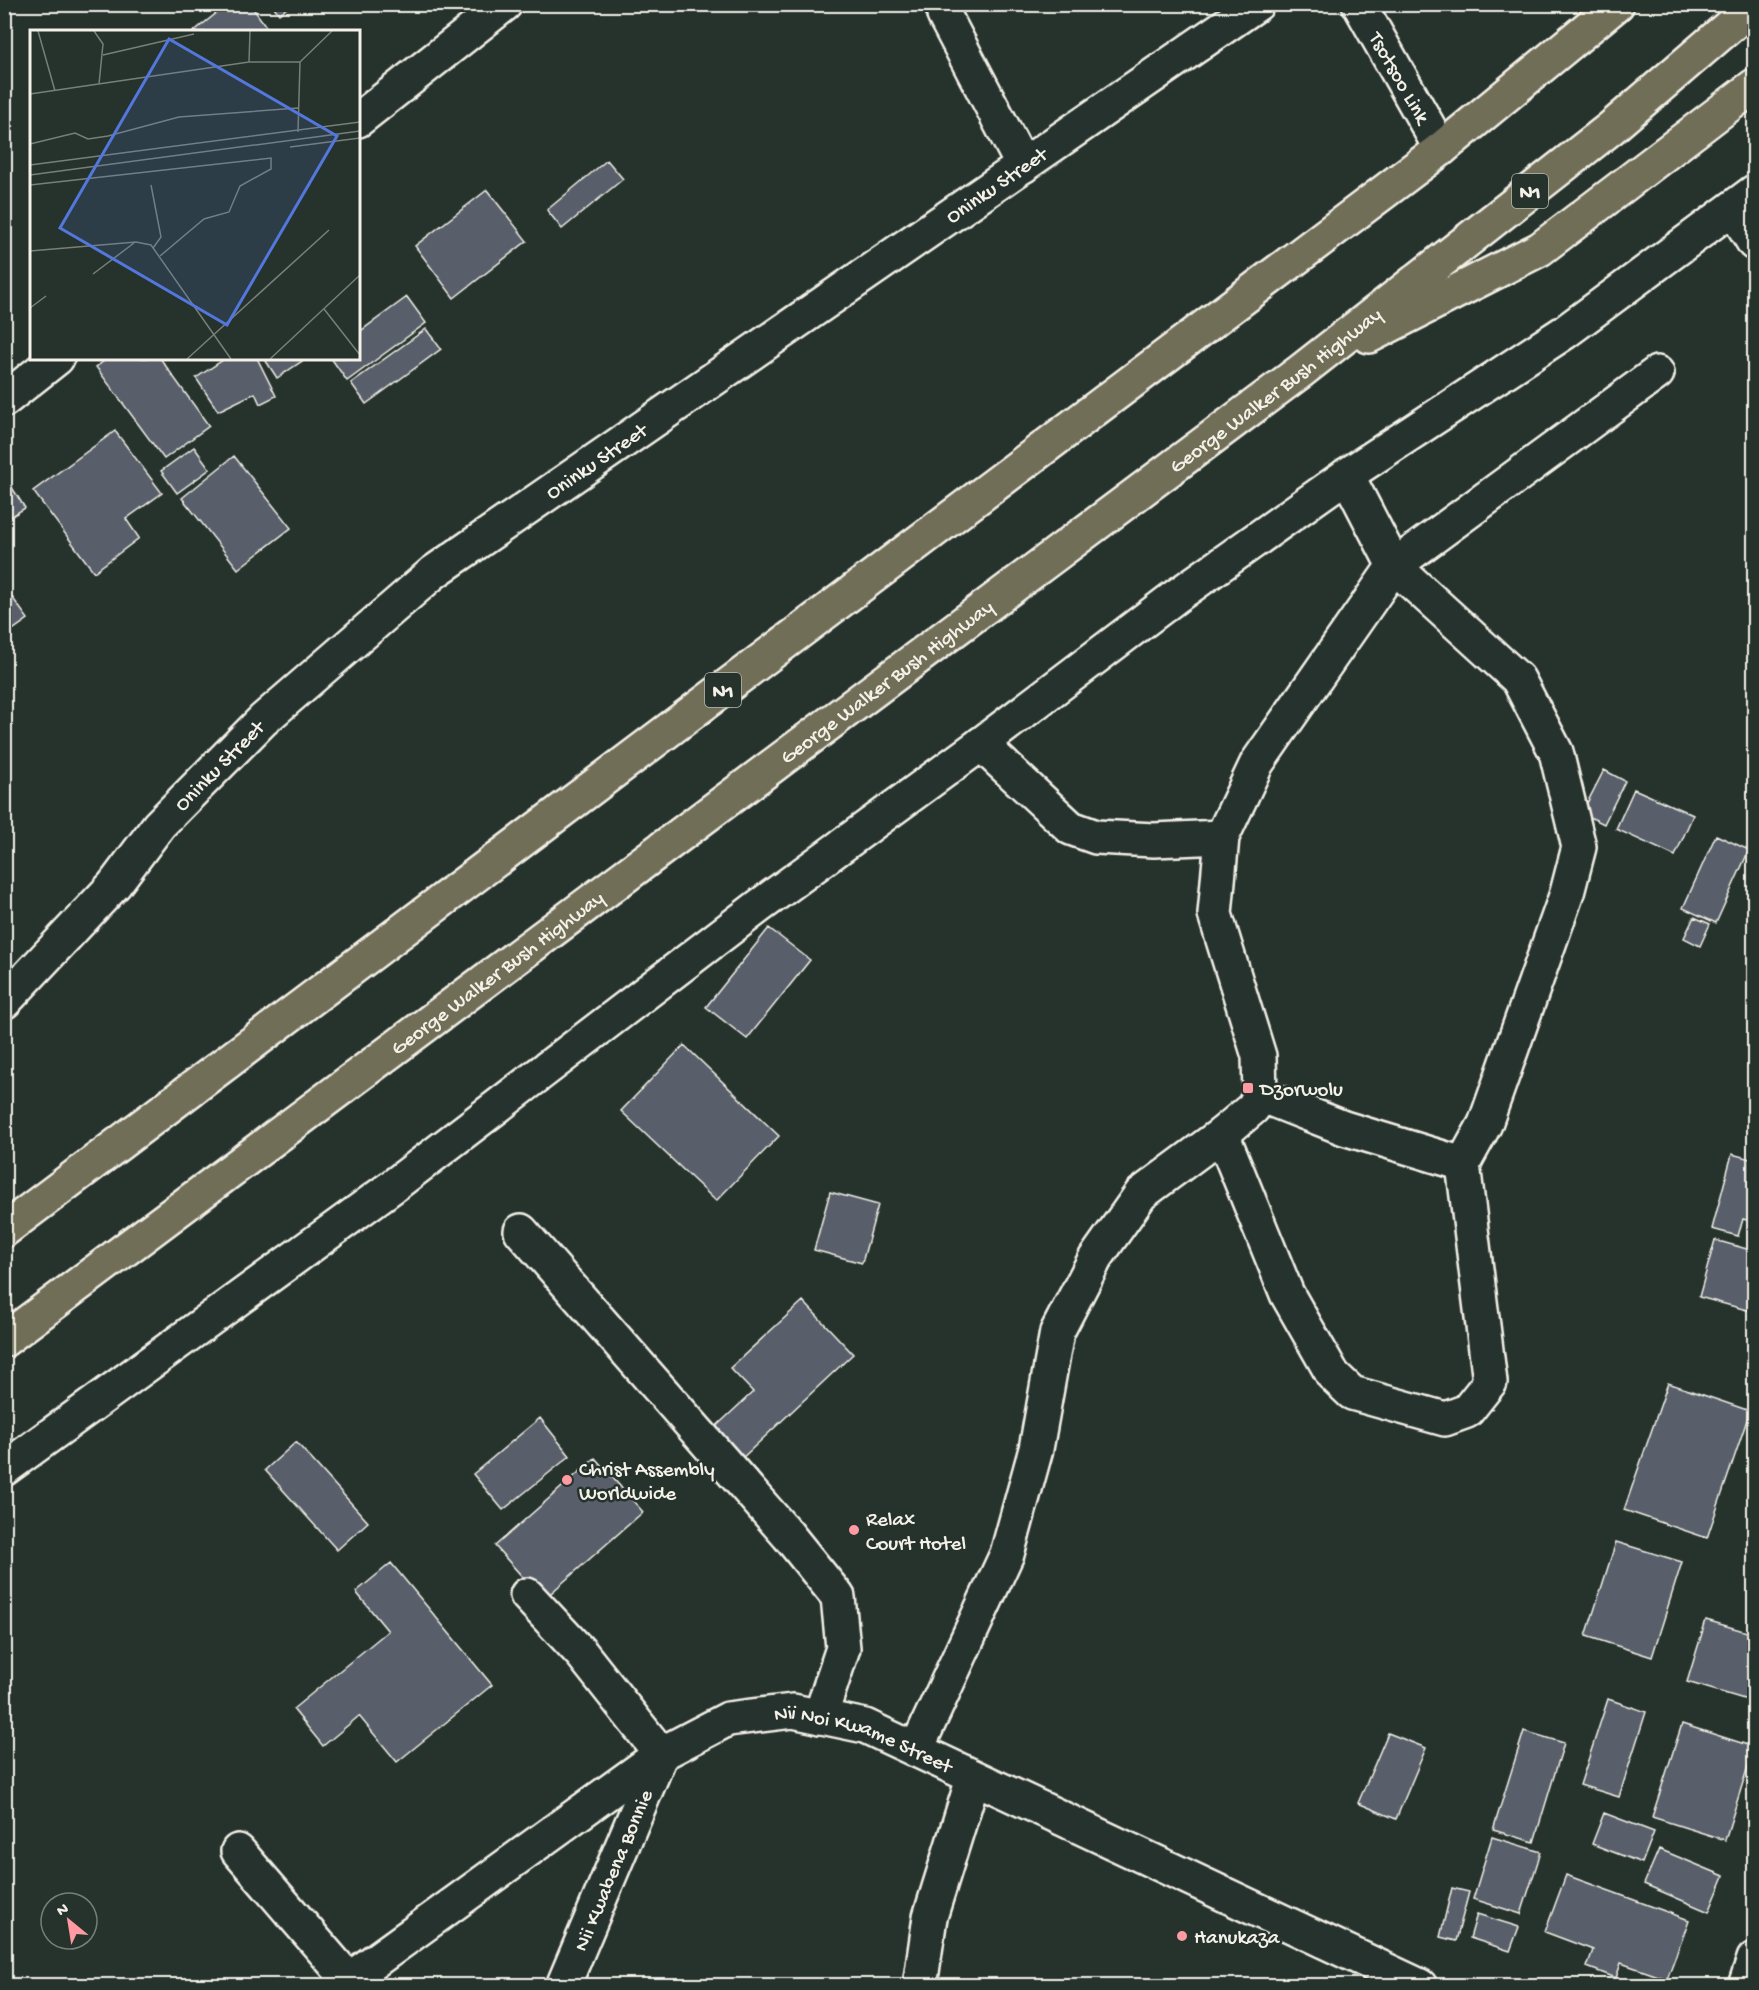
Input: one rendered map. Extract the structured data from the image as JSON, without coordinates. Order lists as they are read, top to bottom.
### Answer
{
  "streets": {
    "highway": ["N1", "George Walker Bush Highway"],
    "street": [
      "Tsotsoo Link",
      "Oninku Street",
      "Nii Noi Kwame Street",
      "Nii Kwabena Bonnie"
    ]
  },
  "crossings": [
    ["Tsotsoo Link", "N1"],
    ["Nii Noi Kwame Street", "Nii Kwabena Bonnie"]
  ],
  "places": {
    "transit": ["Dzorwolu"],
    "other": ["Christ Assembly Worldwide", "Relax Court Hotel", "Hanukaza"]
  },
  "north": "top left"
}
